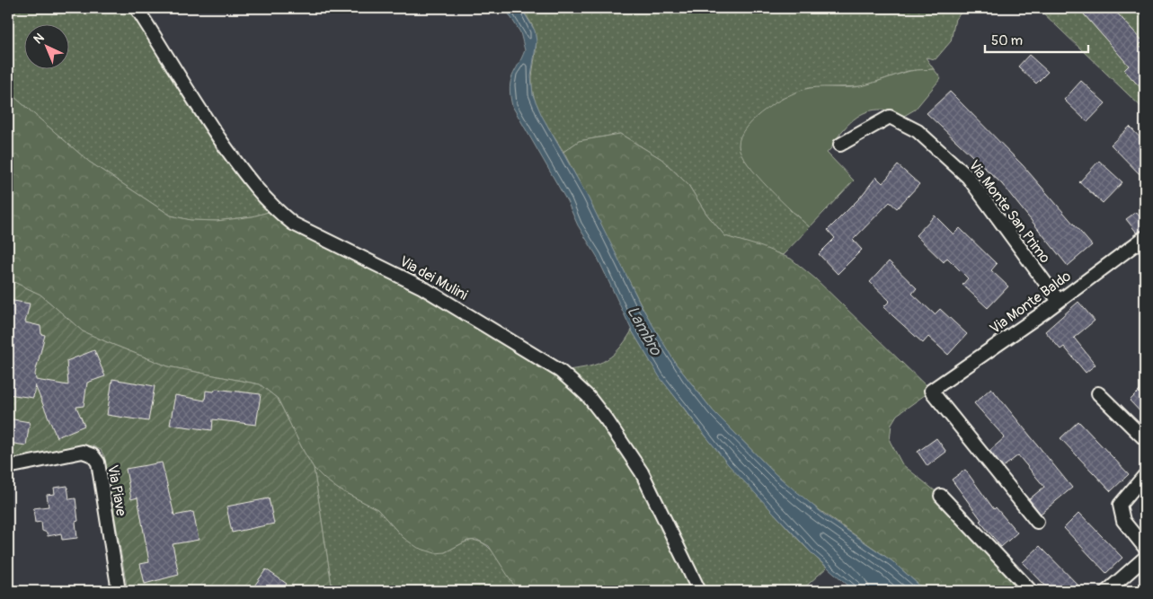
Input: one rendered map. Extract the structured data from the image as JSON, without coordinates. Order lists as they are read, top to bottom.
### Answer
{
  "streets": {
    "street": [
      "Via Monte San Primo",
      "Via dei Mulini",
      "Via Monte Baldo",
      "Via Piave"
    ]
  },
  "crossings": [
    ["Via Monte San Primo", "Via Monte Baldo"]
  ],
  "water": ["Lambro"],
  "scale_bar": "50 m",
  "north": "top left"
}
